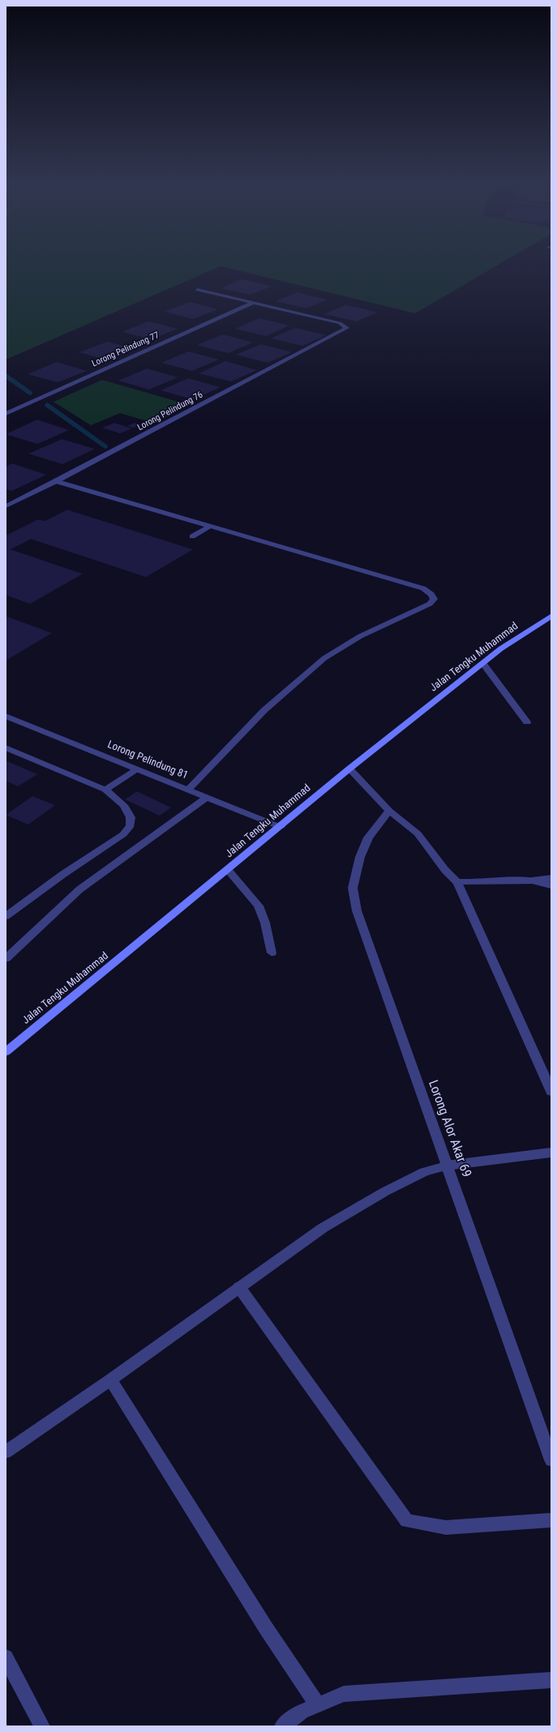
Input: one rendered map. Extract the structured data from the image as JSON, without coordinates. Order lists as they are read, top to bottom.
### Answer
{
  "streets": {
    "main road": ["Jalan Tengku Muhammad"],
    "street": [
      "Lorong Pelindung 77",
      "Lorong Pelindung 76",
      "Lorong Pelindung 81",
      "Lorong Alor Akar 69"
    ]
  },
  "crossings": [
    ["Lorong Pelindung 77", "Lorong Pelindung 76"],
    ["Jalan Tengku Muhammad", "Lorong Pelindung 81"]
  ]
}
